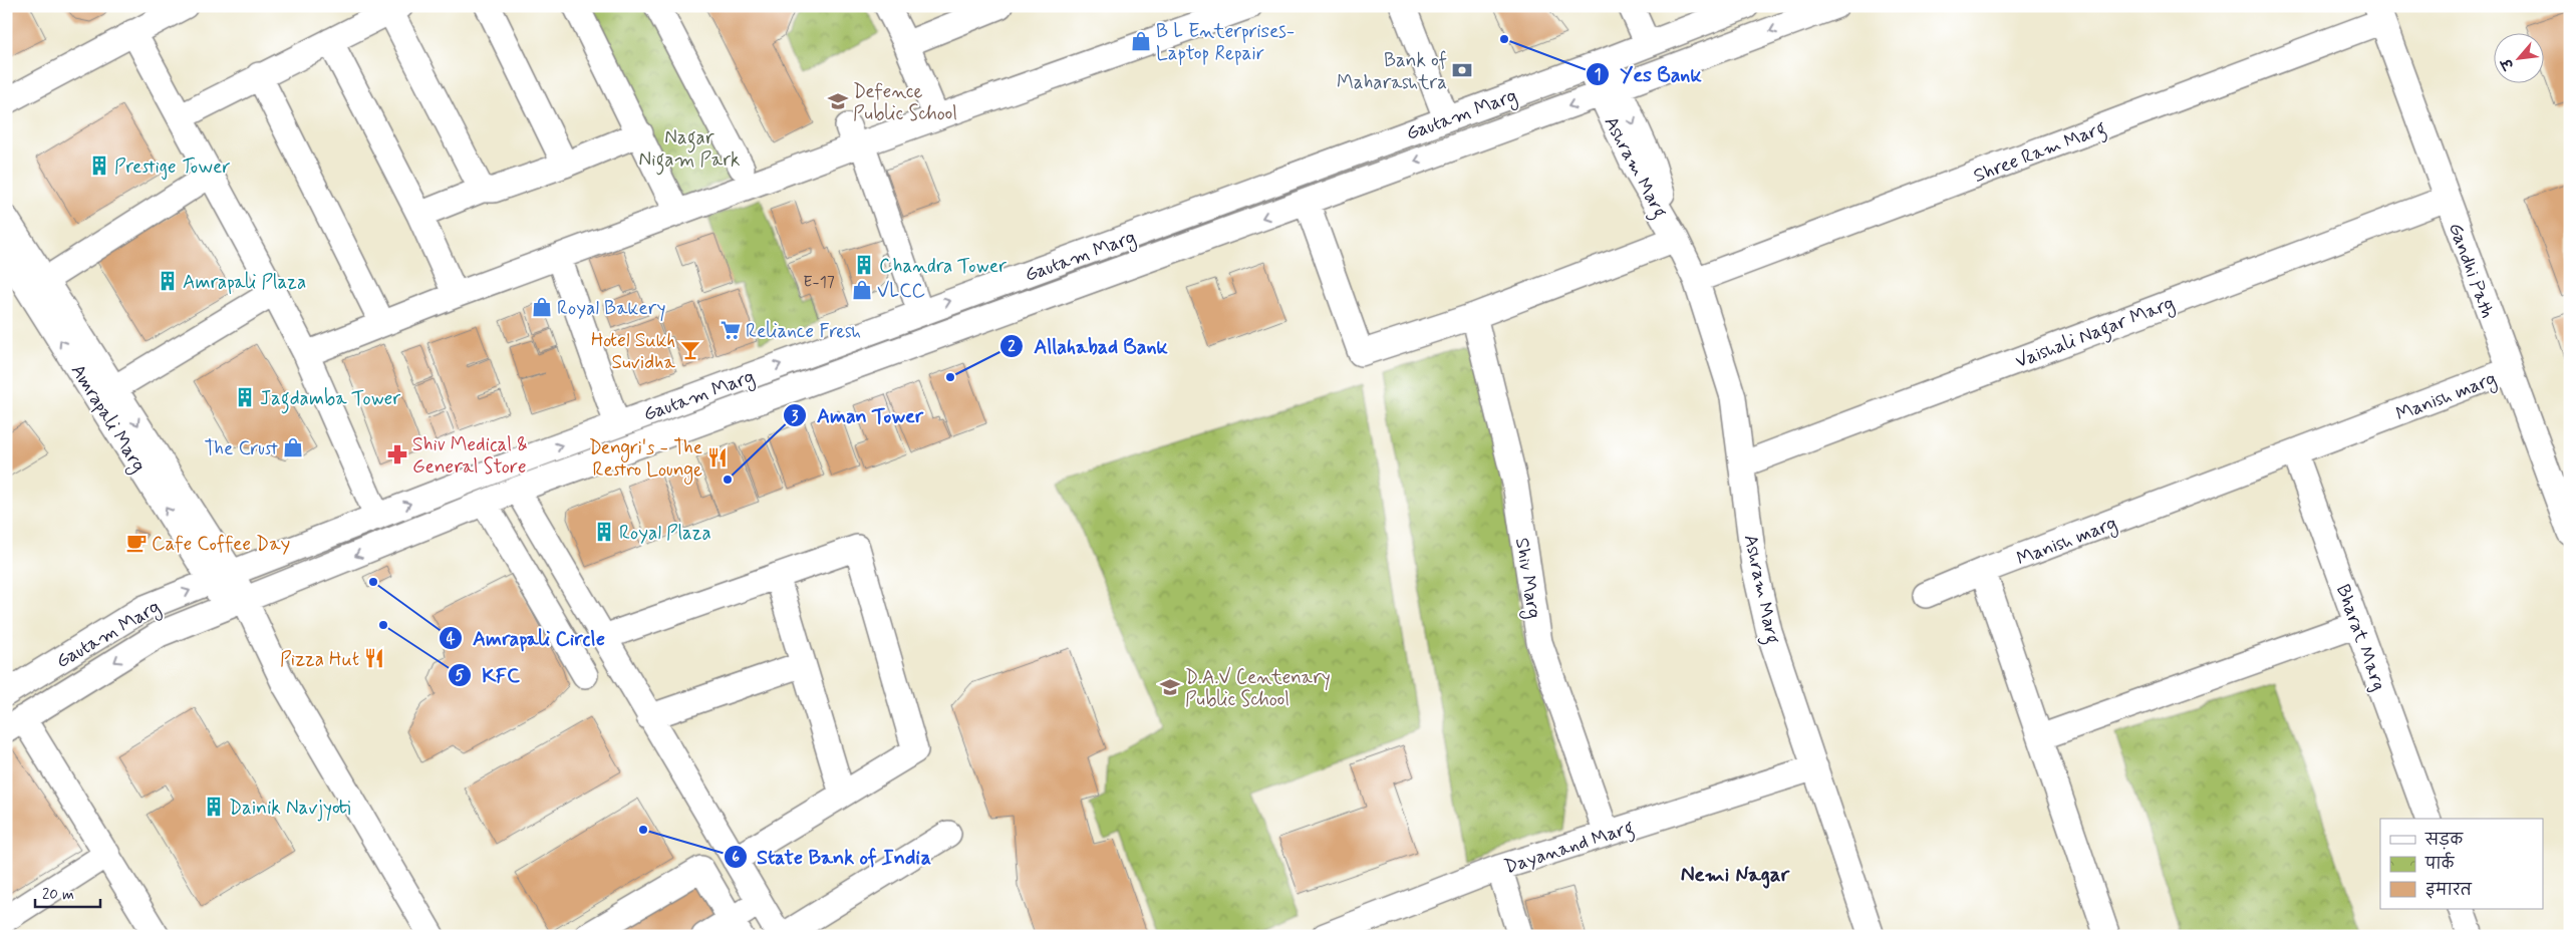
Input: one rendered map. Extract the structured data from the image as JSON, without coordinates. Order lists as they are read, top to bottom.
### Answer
{
  "streets": {
    "street": [
      "Gautam Marg",
      "Shree Ram Marg",
      "Ashram Marg",
      "Gandhi Path",
      "Vaishali Nagar Marg",
      "Manish marg",
      "Amrapali Marg",
      "Shiv Marg",
      "Bharat Marg",
      "Dayanand Marg"
    ]
  },
  "crossings": [
    ["Gautam Marg", "Ashram Marg"],
    ["Gautam Marg", "Amrapali Marg"],
    ["Shree Ram Marg", "Ashram Marg"],
    ["Shree Ram Marg", "Gandhi Path"],
    ["Ashram Marg", "Vaishali Nagar Marg"],
    ["Ashram Marg", "Dayanand Marg"],
    ["Gandhi Path", "Vaishali Nagar Marg"],
    ["Gandhi Path", "Manish marg"],
    ["Manish marg", "Bharat Marg"],
    ["Shiv Marg", "Dayanand Marg"]
  ],
  "districts": ["Nemi Nagar"],
  "parks": ["Nagar Nigam Park"],
  "places": {
    "other": [
      "Yes Bank",
      "Allahabad Bank",
      "Aman Tower",
      "Amrapali Circle",
      "KFC",
      "State Bank of India"
    ],
    "shop": [
      "B L Enterprises- Laptop Repair",
      "VLCC",
      "Royal Bakery",
      "The Crust"
    ],
    "bank": ["Bank of Maharashtra"],
    "school or university": ["Defence Public School", "D.A.V Centenary Public School"],
    "building": [
      "Prestige Tower",
      "Chandra Tower",
      "Amrapali Plaza",
      "Jagdamba Tower",
      "Royal Plaza",
      "Dainik Navjyoti"
    ],
    "supermarket": ["Reliance Fresh"],
    "bar": ["Hotel Sukh Suvidha"],
    "pharmacy": ["Shiv Medical & General Store"],
    "restaurant": ["Dengri's - The Restro Lounge", "Pizza Hut"],
    "cafe": ["Cafe Coffee Day"]
  },
  "house_numbers": ["E-17"],
  "legend": ["सड़क", "पार्क", "इमारत"],
  "scale_bar": "20 m",
  "north": "bottom left"
}
